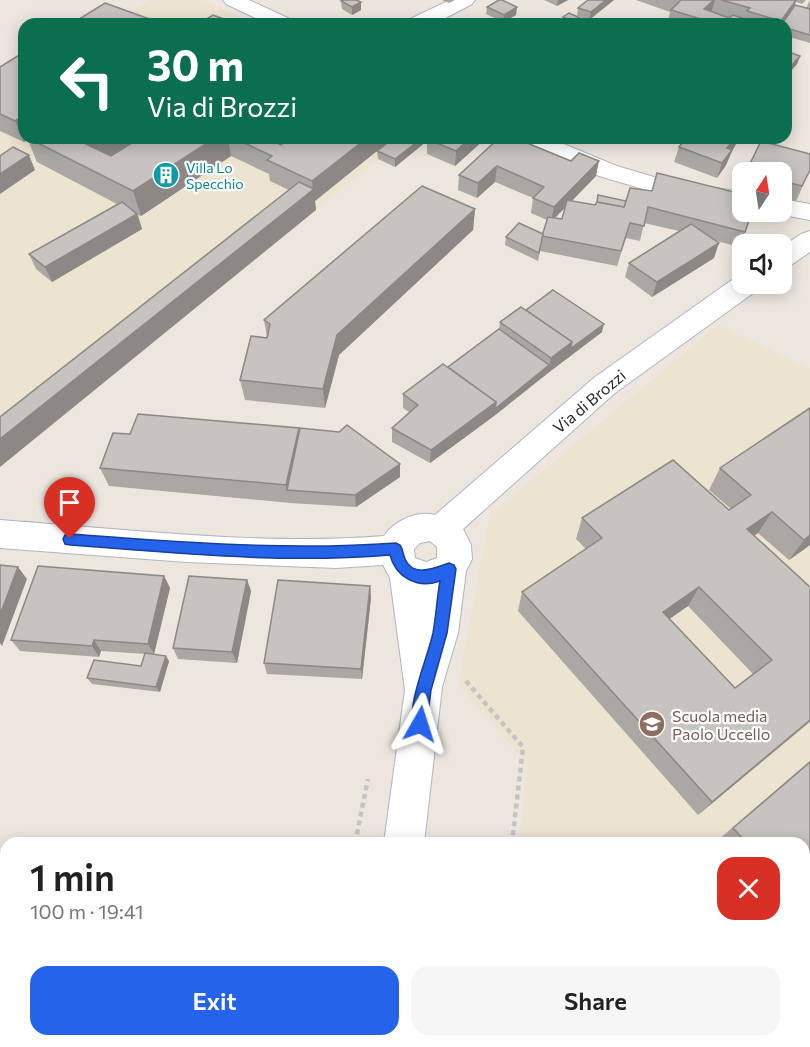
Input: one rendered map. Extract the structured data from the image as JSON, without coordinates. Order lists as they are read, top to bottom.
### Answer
{
  "streets": {
    "street": ["Via di Brozzi"]
  },
  "places": {
    "building": ["Villa Lo Specchio"],
    "school or university": ["Scuola media Paolo Uccello"]
  },
  "north": "top",
  "page": {
    "turn": ["30 m", "Via di Brozzi"],
    "heading": ["1 min", "100 m · 19:41"],
    "buttons": ["Exit", "Share"]
  }
}
